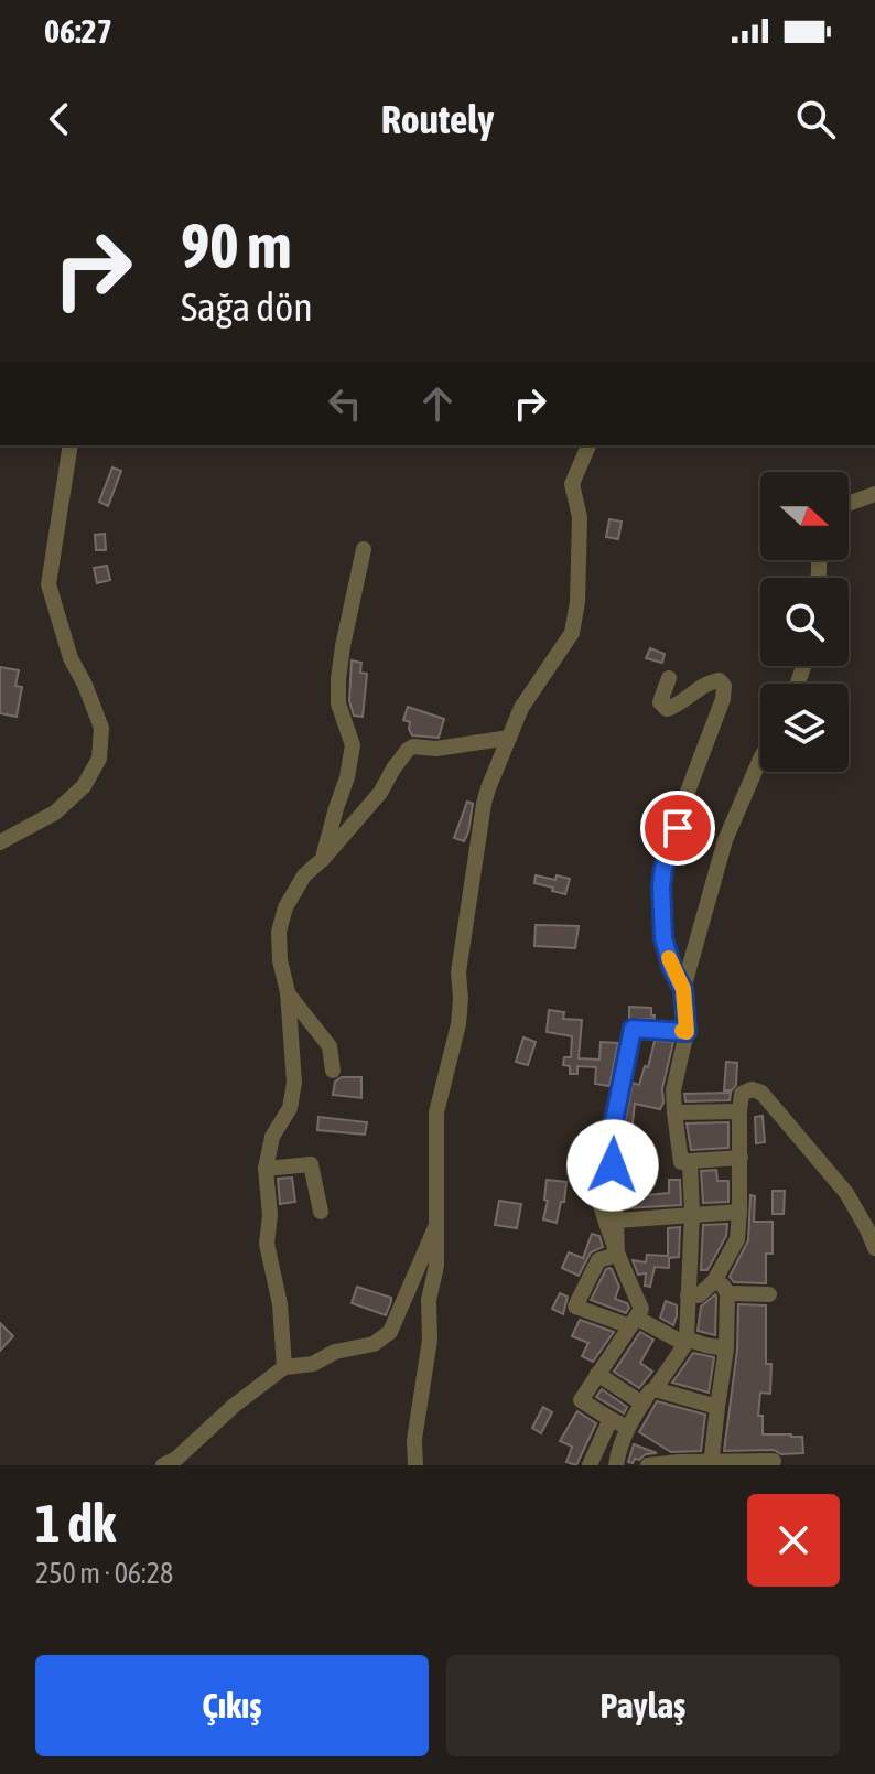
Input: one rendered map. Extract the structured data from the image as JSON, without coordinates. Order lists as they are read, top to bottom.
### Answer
{
  "north": "right",
  "page": {
    "status": "06:27",
    "header": "Routely",
    "turn": ["90 m", "Sağa dön"],
    "heading": ["1 dk", "250 m · 06:28"],
    "buttons": ["Çıkış", "Paylaş"]
  }
}
